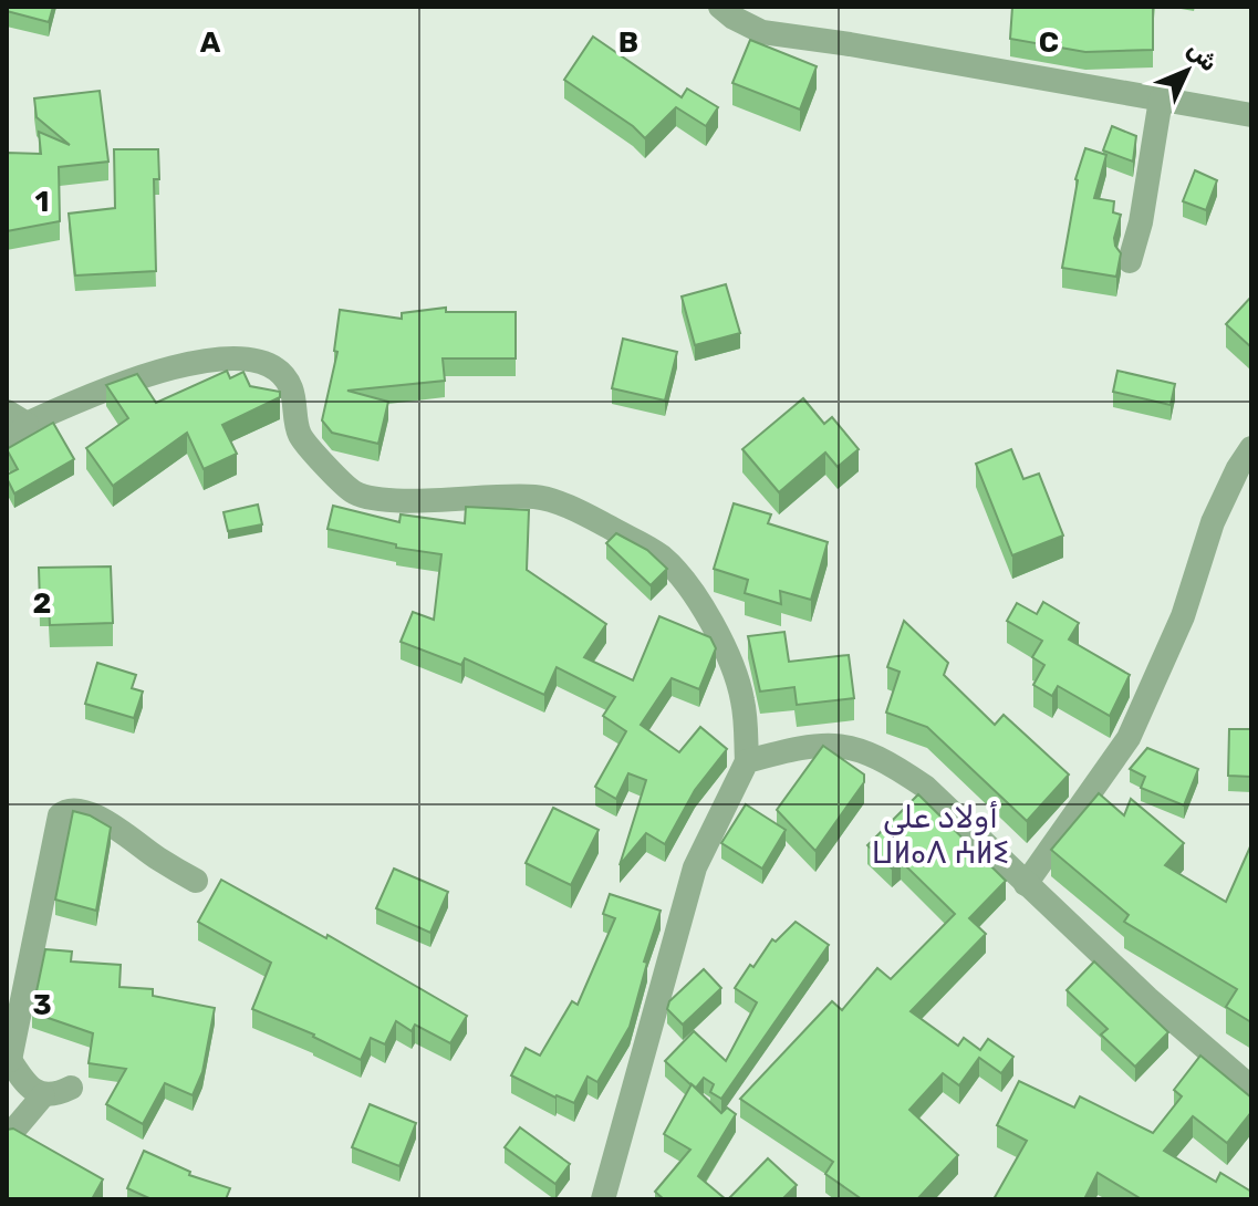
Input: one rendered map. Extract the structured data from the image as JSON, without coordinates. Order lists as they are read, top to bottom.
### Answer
{
  "districts": ["أولاد علي ⵡⵍⴰⴷ ⵄⵍⵉ"],
  "north": "top right",
  "grid": {
    "columns": ["A", "B", "C"],
    "rows": ["1", "2", "3"]
  }
}
